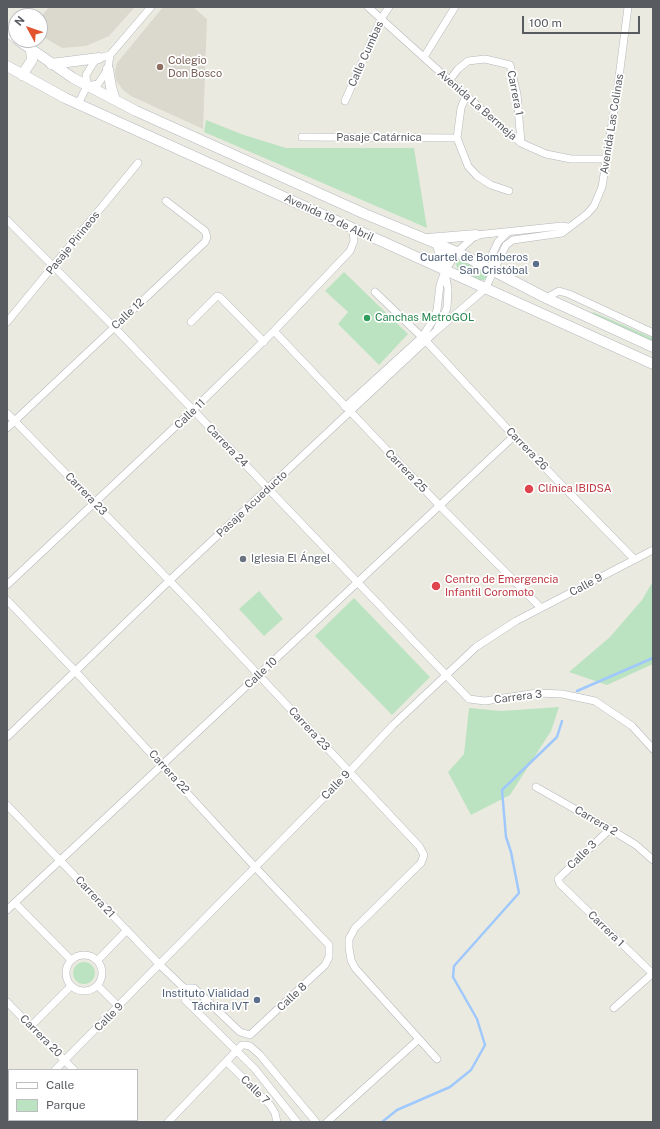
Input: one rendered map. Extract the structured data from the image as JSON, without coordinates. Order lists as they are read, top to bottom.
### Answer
{
  "streets": {
    "main road": ["Avenida 19 de Abril"],
    "street": [
      "Calle Cumbas",
      "Carrera 1",
      "Avenida La Bermeja",
      "Avenida Las Colinas",
      "Pasaje Catárnica",
      "Pasaje Pirineos",
      "Calle 12",
      "Calle 11",
      "Carrera 24",
      "Carrera 26",
      "Carrera 25",
      "Carrera 23",
      "Pasaje Acueducto",
      "Calle 9",
      "Calle 10",
      "Carrera 3",
      "Carrera 22",
      "Carrera 2",
      "Calle 3",
      "Carrera 21",
      "Calle 8",
      "Carrera 20",
      "Calle 7"
    ]
  },
  "crossings": [
    ["Calle Cumbas", "Avenida La Bermeja"],
    ["Carrera 1", "Avenida La Bermeja"],
    ["Carrera 1", "Calle 3"],
    ["Avenida La Bermeja", "Avenida Las Colinas"],
    ["Avenida Las Colinas", "Avenida 19 de Abril"],
    ["Avenida Las Colinas", "Pasaje Acueducto"],
    ["Avenida 19 de Abril", "Calle 11"],
    ["Avenida 19 de Abril", "Pasaje Acueducto"],
    ["Pasaje Pirineos", "Carrera 24"],
    ["Calle 12", "Carrera 24"],
    ["Calle 12", "Carrera 23"],
    ["Calle 11", "Carrera 24"],
    ["Calle 11", "Carrera 25"],
    ["Calle 11", "Carrera 23"],
    ["Carrera 24", "Pasaje Acueducto"],
    ["Carrera 24", "Calle 9"],
    ["Carrera 24", "Calle 10"],
    ["Carrera 24", "Carrera 3"],
    ["Carrera 26", "Pasaje Acueducto"],
    ["Carrera 26", "Calle 9"],
    ["Carrera 26", "Calle 10"],
    ["Carrera 25", "Pasaje Acueducto"],
    ["Carrera 25", "Calle 9"],
    ["Carrera 25", "Calle 10"],
    ["Carrera 23", "Pasaje Acueducto"],
    ["Carrera 23", "Calle 9"],
    ["Carrera 23", "Calle 10"],
    ["Pasaje Acueducto", "Carrera 22"],
    ["Calle 9", "Carrera 3"],
    ["Calle 9", "Carrera 22"],
    ["Calle 9", "Carrera 21"],
    ["Calle 9", "Carrera 20"],
    ["Calle 10", "Carrera 22"],
    ["Calle 10", "Carrera 21"],
    ["Carrera 22", "Calle 8"],
    ["Carrera 2", "Calle 3"],
    ["Carrera 21", "Calle 8"]
  ],
  "places": [
    "Colegio Don Bosco",
    "Cuartel de Bomberos San Cristóbal",
    "Canchas MetroGOL",
    "Clínica IBIDSA",
    "Iglesia El Ángel",
    "Centro de Emergencia Infantil Coromoto",
    "Instituto Vialidad Táchira IVT"
  ],
  "legend": ["Calle", "Parque"],
  "scale_bar": "100 m",
  "north": "top left"
}
